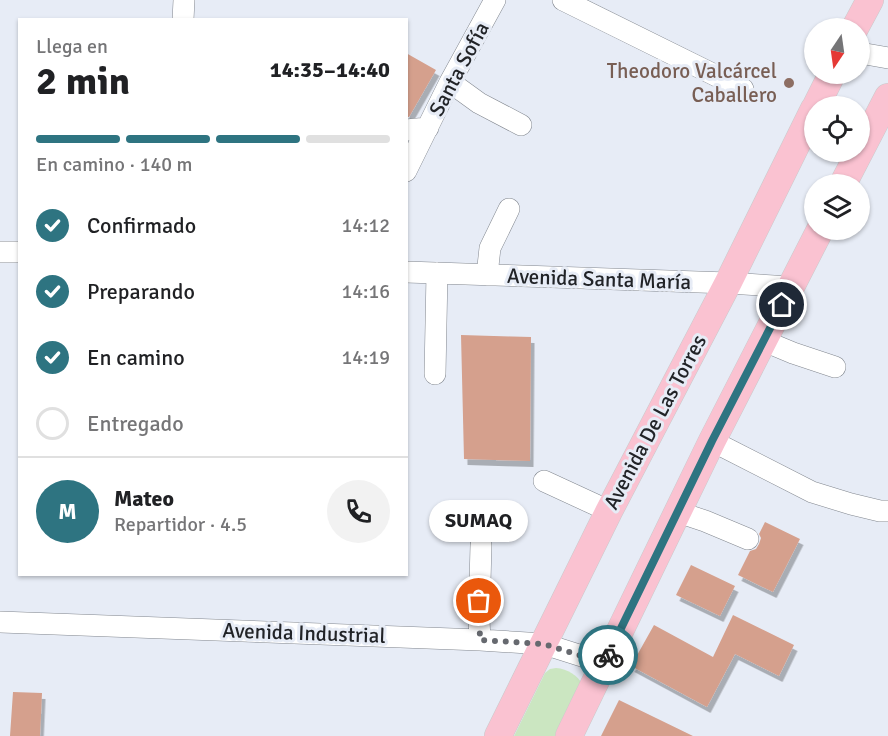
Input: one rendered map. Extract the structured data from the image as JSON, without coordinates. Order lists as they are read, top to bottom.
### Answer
{
  "streets": {
    "main road": ["Avenida De Las Torres"],
    "street": ["Santa Sofía", "Avenida Santa María", "Avenida Industrial"]
  },
  "crossings": [
    ["Avenida Santa María", "Avenida De Las Torres"],
    ["Avenida De Las Torres", "Avenida Industrial"]
  ],
  "places": ["Theodoro Valcárcel Caballero", "SUMAQ"],
  "north": "bottom",
  "page": {
    "heading": ["2 min", "Llega en", "14:35–14:40"],
    "panel": ["Mateo", "Repartidor · 4.5"],
    "bar": "En camino · 140 m",
    "list": [
      ["Confirmado", "14:12"],
      ["Preparando", "14:16"],
      ["En camino", "14:19"],
      "Entregado"
    ],
    "round": "M",
    "bubble": "SUMAQ"
  }
}
